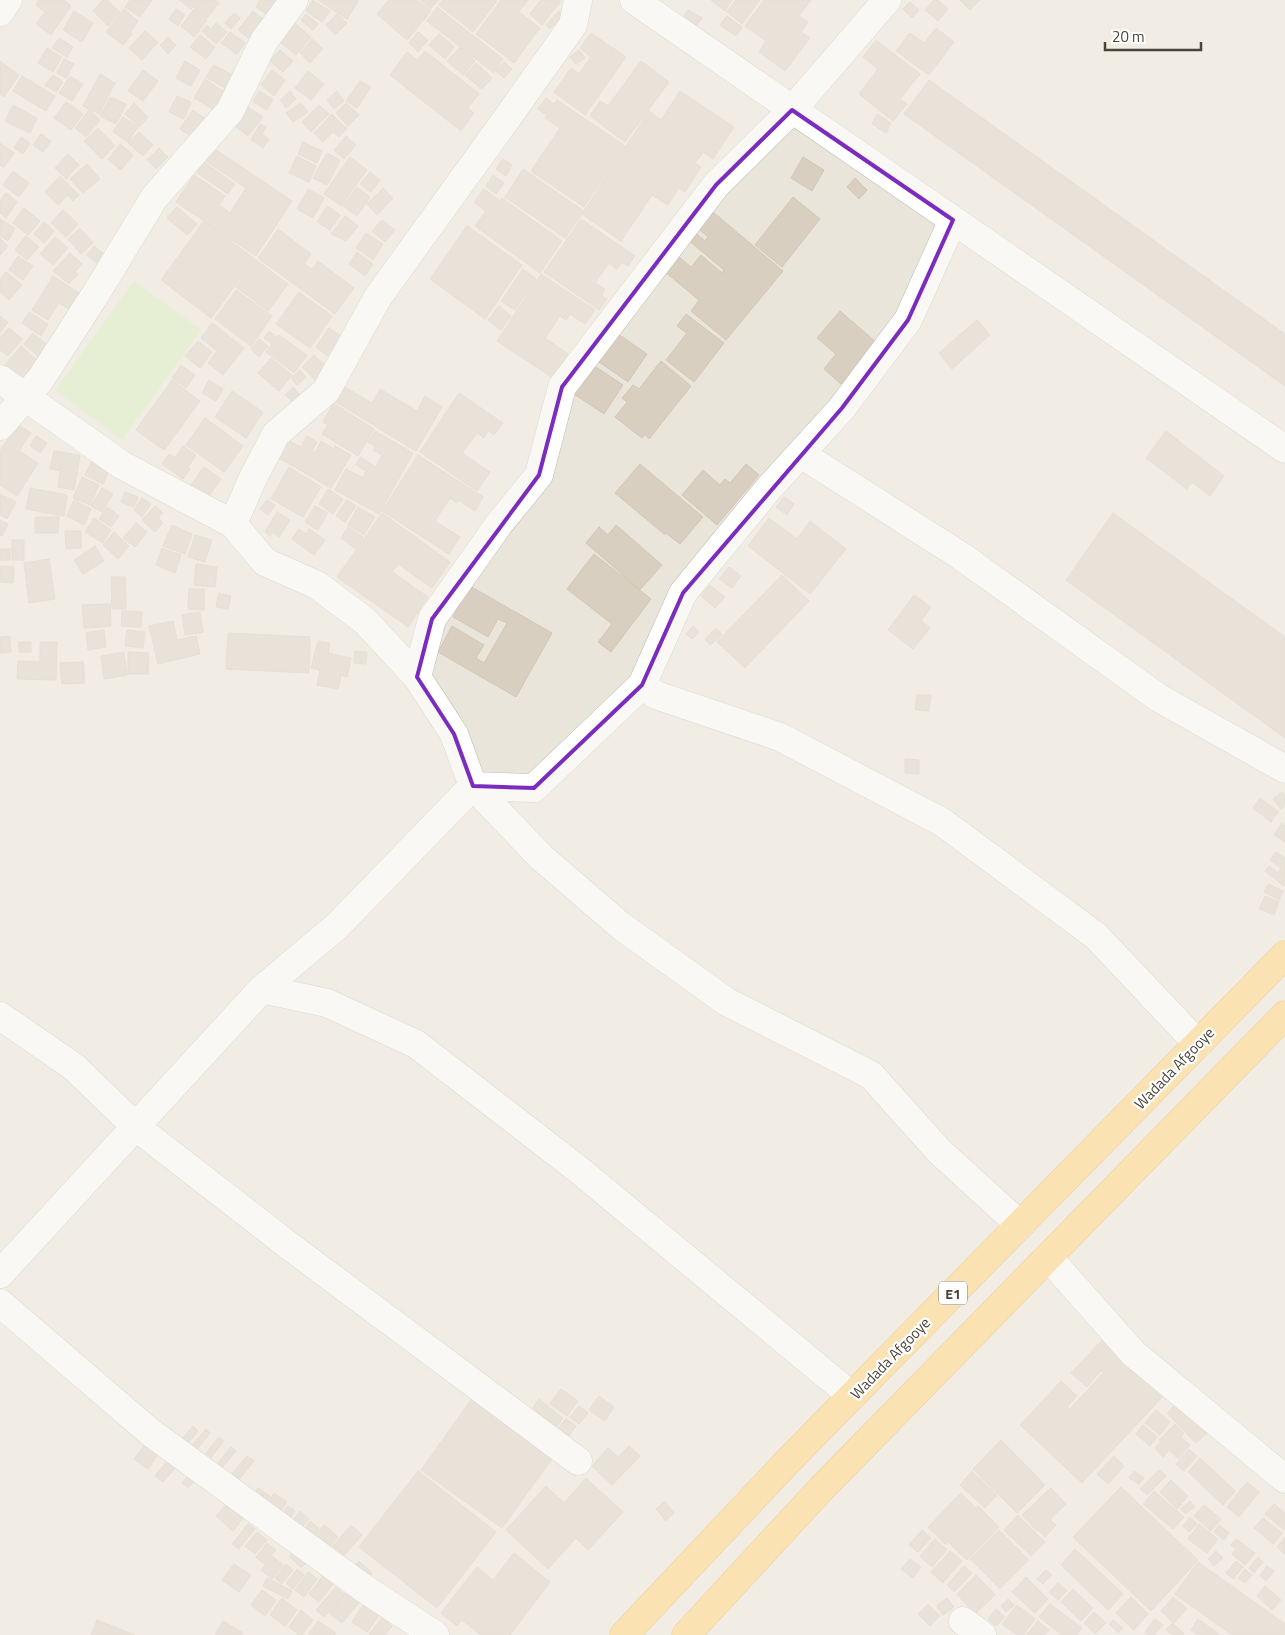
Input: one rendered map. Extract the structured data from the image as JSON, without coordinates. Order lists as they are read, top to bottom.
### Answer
{
  "streets": {
    "highway": ["Wadada Afgooye", "E1"]
  },
  "scale_bar": "20 m"
}
